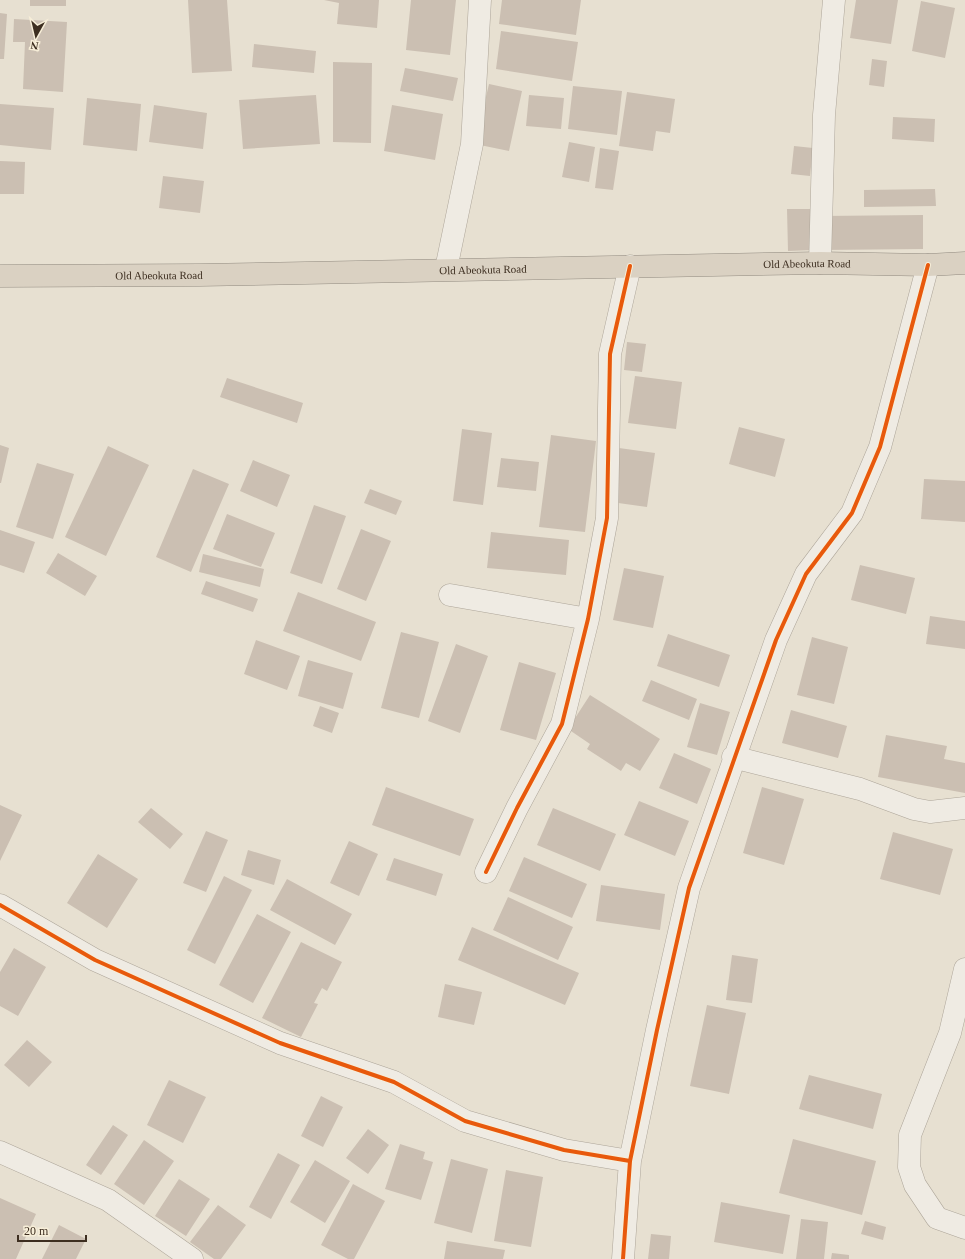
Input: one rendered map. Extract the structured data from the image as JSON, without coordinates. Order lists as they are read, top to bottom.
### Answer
{
  "streets": {
    "highway": ["Old Abeokuta Road"]
  },
  "scale_bar": "20 m",
  "north": "bottom"
}
